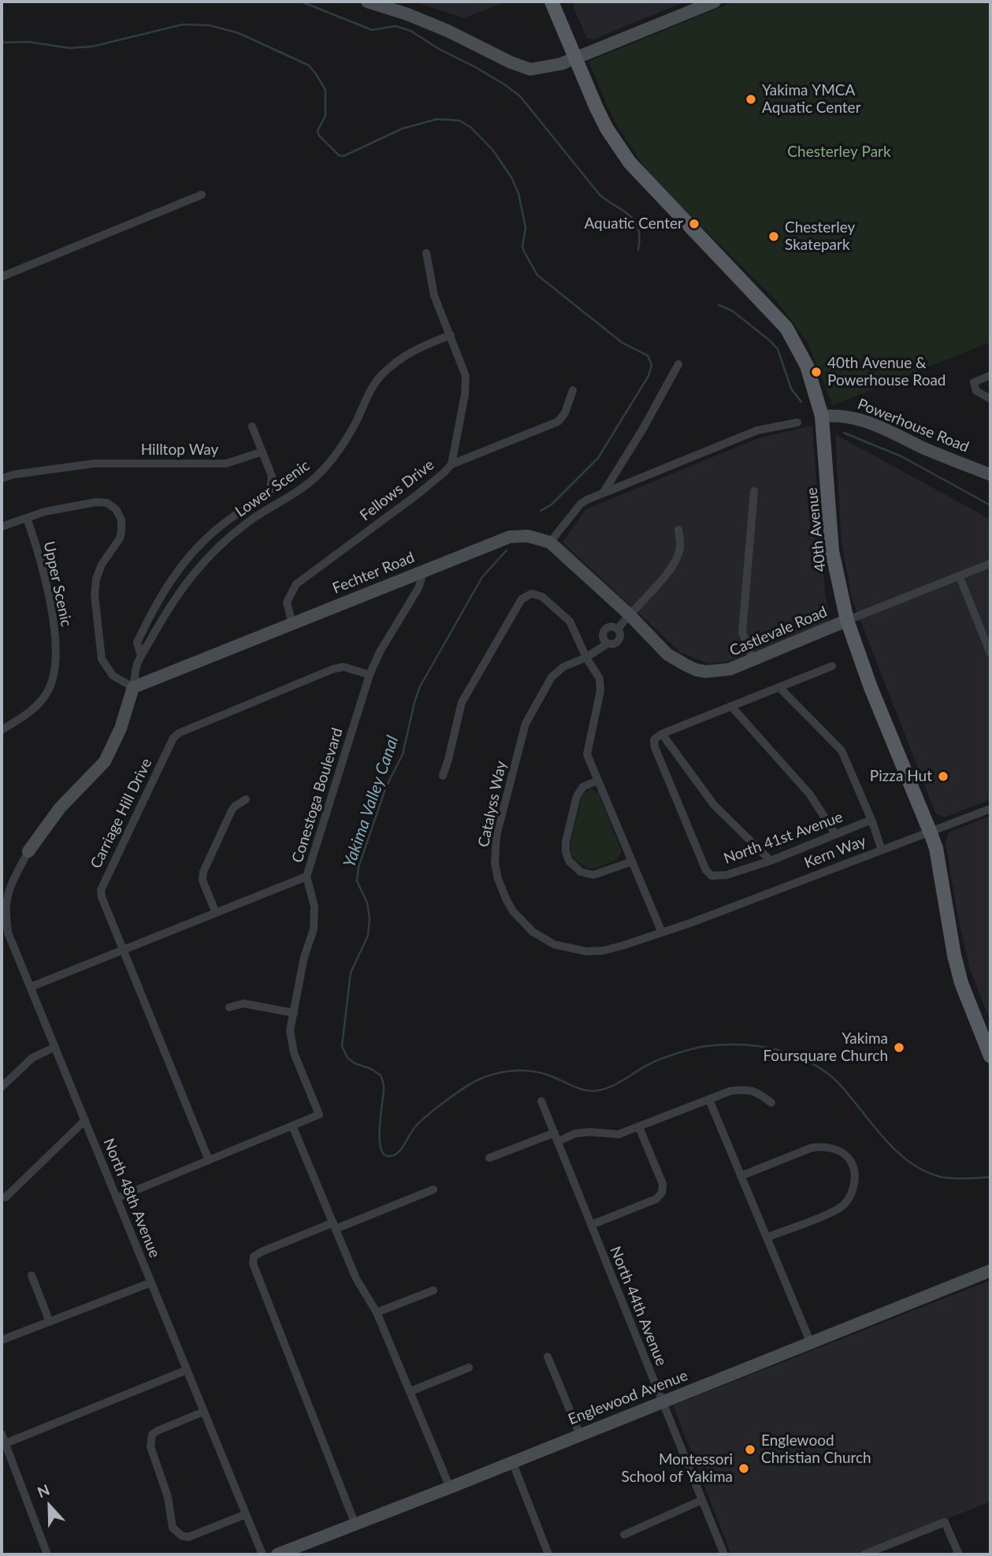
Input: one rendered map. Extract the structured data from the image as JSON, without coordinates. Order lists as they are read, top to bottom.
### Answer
{
  "streets": {
    "main road": ["40th Avenue"],
    "street": [
      "Powerhouse Road",
      "Hilltop Way",
      "Lower Scenic",
      "Fellows Drive",
      "Fechter Road",
      "Upper Scenic",
      "Castlevale Road",
      "Conestoga Boulevard",
      "Catalyss Way",
      "Carriage Hill Drive",
      "North 41st Avenue",
      "Kern Way",
      "North 48th Avenue",
      "North 44th Avenue",
      "Englewood Avenue"
    ]
  },
  "crossings": [
    ["Powerhouse Road", "40th Avenue"],
    ["Lower Scenic", "Fellows Drive"],
    ["Lower Scenic", "Fechter Road"],
    ["Lower Scenic", "Upper Scenic"],
    ["Fellows Drive", "Fechter Road"],
    ["40th Avenue", "Castlevale Road"],
    ["40th Avenue", "Kern Way"],
    ["Fechter Road", "Upper Scenic"],
    ["Fechter Road", "Castlevale Road"],
    ["Fechter Road", "Conestoga Boulevard"],
    ["Castlevale Road", "Catalyss Way"],
    ["Conestoga Boulevard", "Carriage Hill Drive"],
    ["Conestoga Boulevard", "North 48th Avenue"],
    ["Catalyss Way", "Kern Way"],
    ["North 44th Avenue", "Englewood Avenue"]
  ],
  "water": ["Yakima Valley Canal"],
  "parks": ["Chesterley Park"],
  "places": [
    "Yakima YMCA Aquatic Center",
    "Aquatic Center",
    "Chesterley Skatepark",
    "40th Avenue & Powerhouse Road",
    "Pizza Hut",
    "Yakima Foursquare Church",
    "Englewood Christian Church",
    "Montessori School of Yakima"
  ],
  "north": "top"
}
